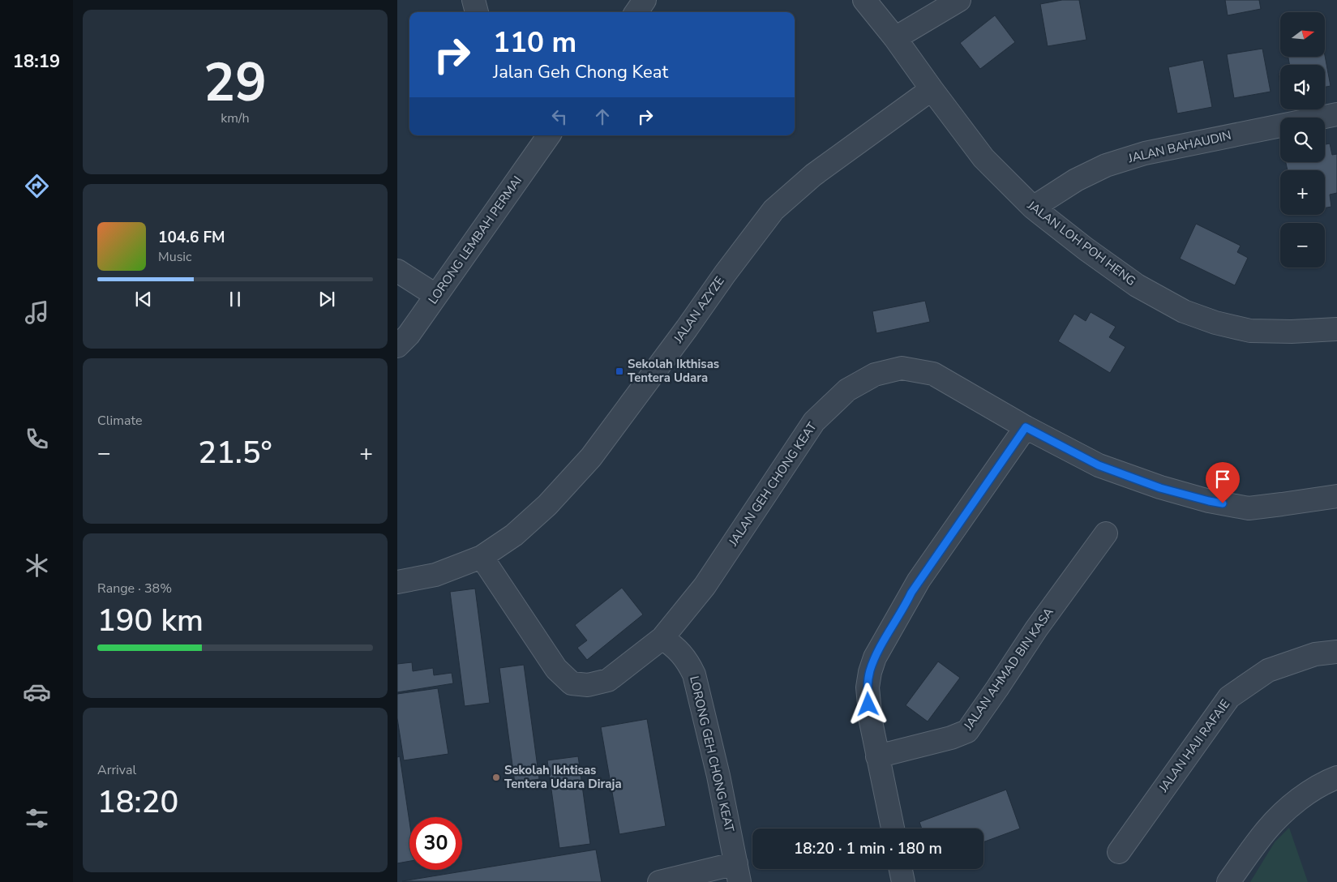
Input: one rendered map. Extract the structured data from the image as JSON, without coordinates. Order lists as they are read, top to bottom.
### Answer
{
  "streets": {
    "street": [
      "JALAN BAHAUDIN",
      "LORONG LEMBAH PERMAI",
      "JALAN LOH POH HENG",
      "JALAN AZYZE",
      "JALAN GEH CHONG KEAT",
      "JALAN AHMAD BIN KASA",
      "JALAN HAJI RAFAIE",
      "LORONG GEH CHONG KEAT"
    ]
  },
  "crossings": [
    ["JALAN BAHAUDIN", "JALAN LOH POH HENG"],
    ["JALAN LOH POH HENG", "JALAN AZYZE"],
    ["JALAN AZYZE", "JALAN GEH CHONG KEAT"],
    ["JALAN GEH CHONG KEAT", "LORONG GEH CHONG KEAT"]
  ],
  "places": {
    "transit": ["Sekolah Ikthisas Tentera Udara"],
    "other": ["Sekolah Ikhtisas Tentera Udara Diraja"]
  },
  "north": "right",
  "page": {
    "tabs": "18:19",
    "tile": [
      ["29", "km/h"],
      "Climate",
      ["Range · 38%", "190 km"],
      ["Arrival", "18:20"]
    ],
    "map_buttons": ["+", "−"],
    "turn": ["110 m", "Jalan Geh Chong Keat"],
    "song": ["104.6 FM", "Music"],
    "heat": ["−", "21.5°", "+"],
    "limit": "30",
    "trip": "18:20 · 1 min · 180 m"
  }
}
